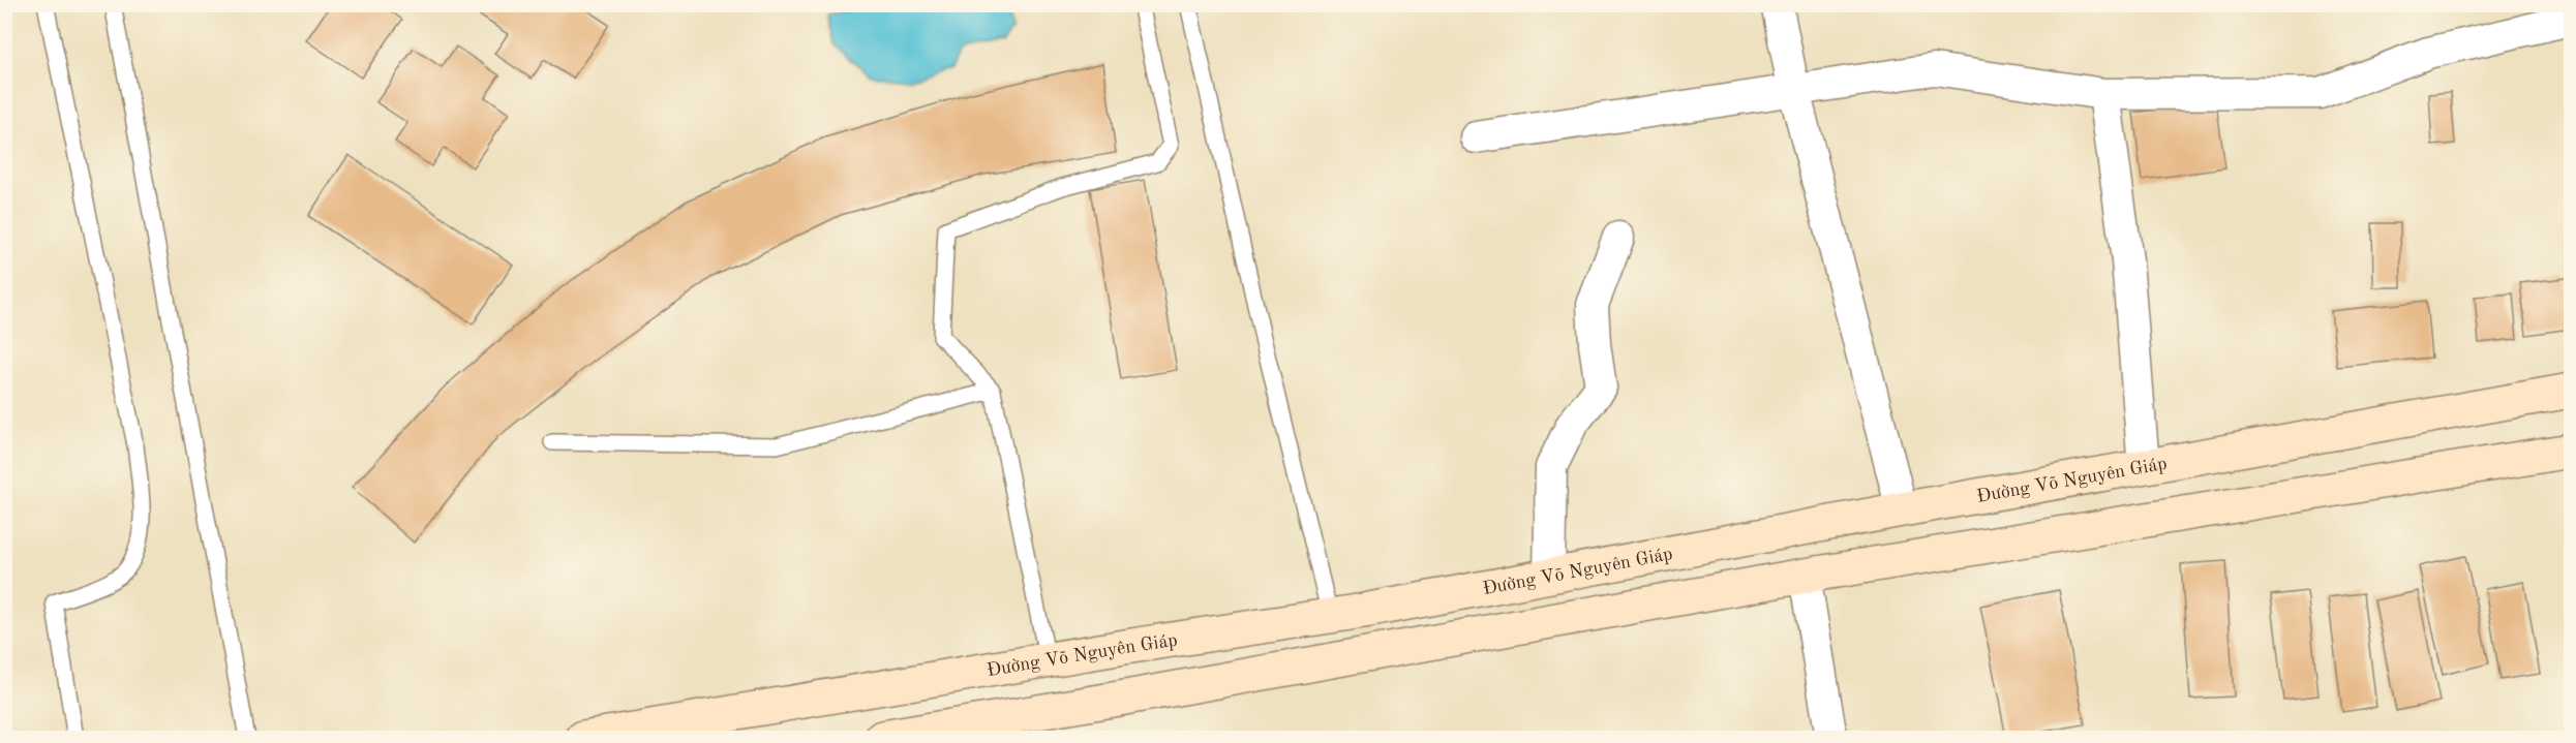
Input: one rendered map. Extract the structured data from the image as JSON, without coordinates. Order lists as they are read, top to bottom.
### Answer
{
  "streets": {
    "main road": ["Đường Võ Nguyên Giáp"]
  }
}
